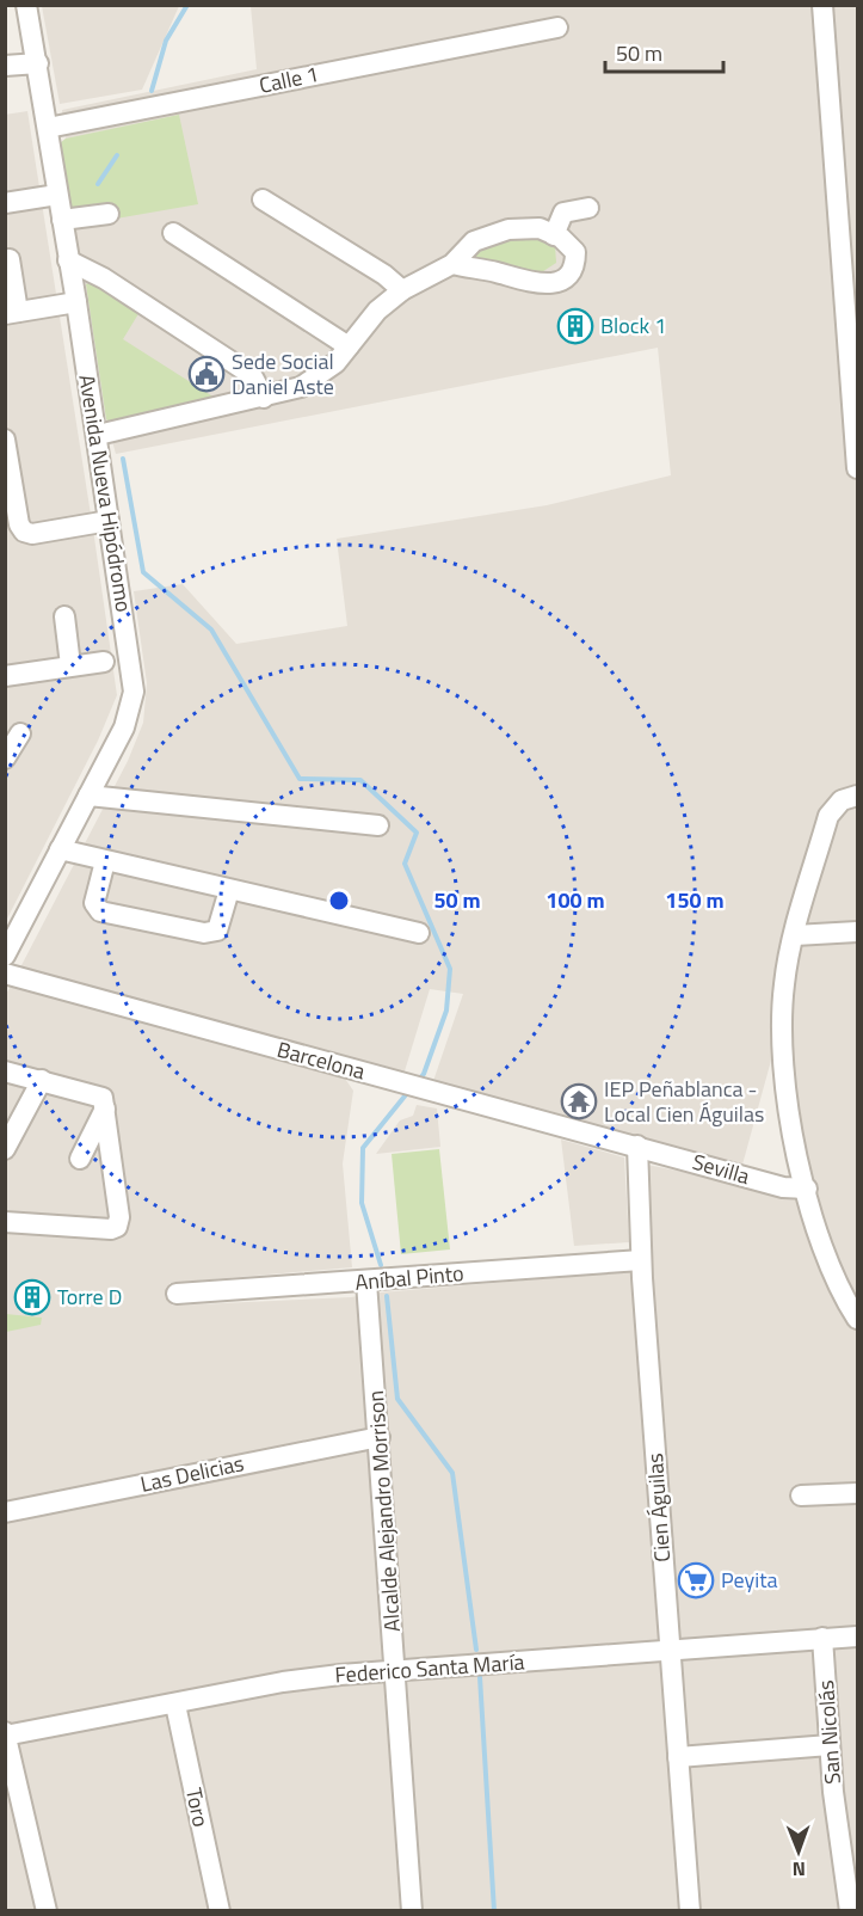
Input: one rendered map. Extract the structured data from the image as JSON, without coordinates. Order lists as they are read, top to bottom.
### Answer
{
  "streets": {
    "street": [
      "Calle 1",
      "Avenida Nueva Hipódromo",
      "Barcelona",
      "Sevilla",
      "Aníbal Pinto",
      "Las Delicias",
      "Cien Águilas",
      "Alcalde Alejandro Morrison",
      "Federico Santa María",
      "San Nicolás",
      "Toro"
    ]
  },
  "crossings": [
    ["Calle 1", "Avenida Nueva Hipódromo"],
    ["Barcelona", "Sevilla"],
    ["Barcelona", "Cien Águilas"],
    ["Sevilla", "Cien Águilas"],
    ["Aníbal Pinto", "Cien Águilas"],
    ["Aníbal Pinto", "Alcalde Alejandro Morrison"],
    ["Las Delicias", "Alcalde Alejandro Morrison"],
    ["Cien Águilas", "Federico Santa María"],
    ["Alcalde Alejandro Morrison", "Federico Santa María"],
    ["Federico Santa María", "San Nicolás"],
    ["Federico Santa María", "Toro"]
  ],
  "places": {
    "building": ["Block 1", "Torre D"],
    "public building": ["Sede Social Daniel Aste"],
    "temple": ["IEP Peñablanca - Local Cien Águilas"],
    "supermarket": ["Peyita"]
  },
  "scale_bar": "50 m",
  "north": "bottom",
  "rings": ["50 m", "100 m", "150 m"]
}
